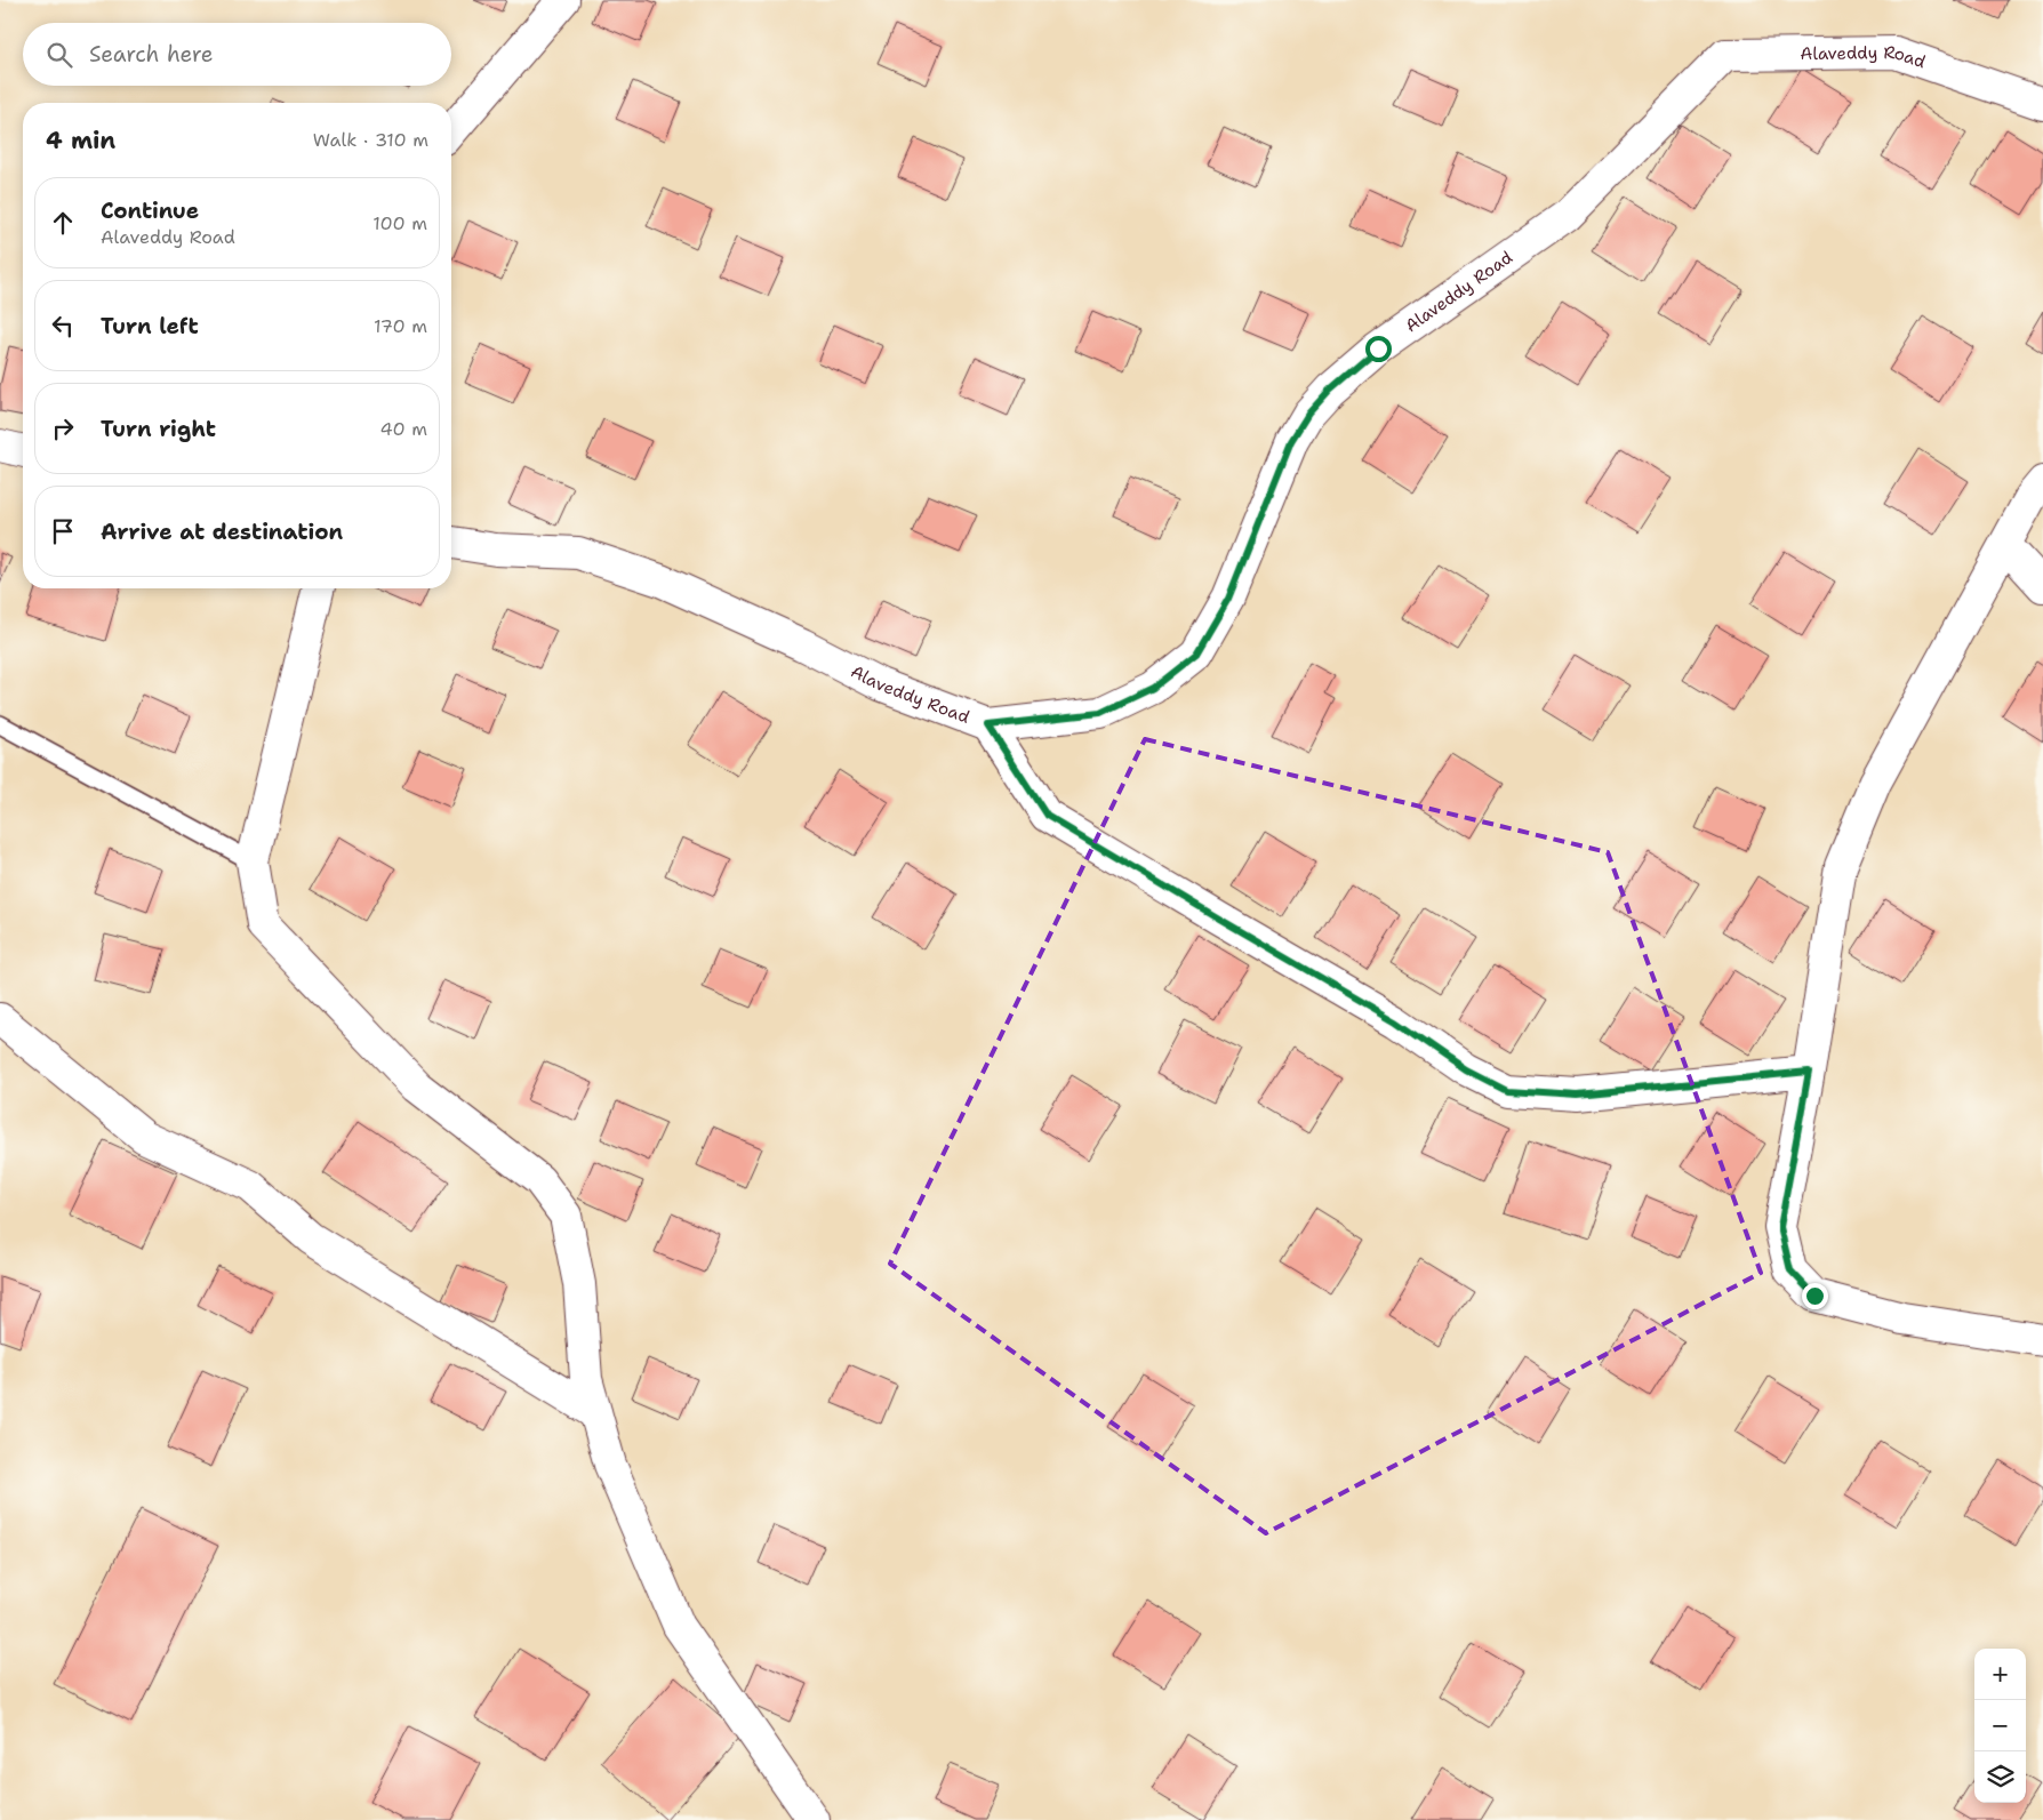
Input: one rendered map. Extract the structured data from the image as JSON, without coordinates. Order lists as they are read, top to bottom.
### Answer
{
  "streets": {
    "street": ["Alaveddy Road"]
  },
  "page": {
    "search": "Search here",
    "heading": ["4 min", "Walk · 310 m"],
    "list": [
      ["Continue", "Alaveddy Road", "100 m"],
      ["Turn left", "170 m"],
      ["Turn right", "40 m"],
      "Arrive at destination"
    ],
    "map_buttons": ["+", "−"]
  }
}
